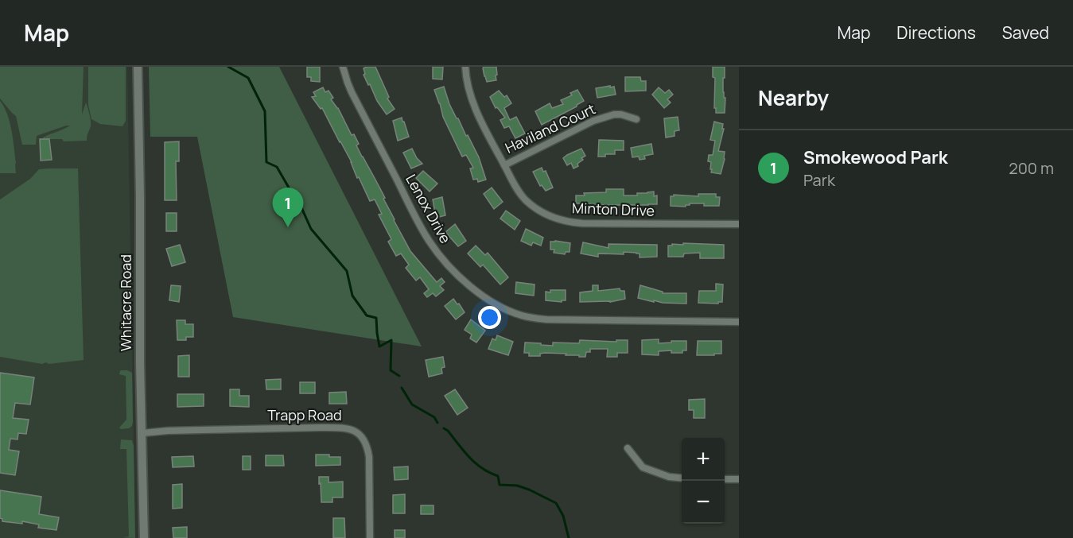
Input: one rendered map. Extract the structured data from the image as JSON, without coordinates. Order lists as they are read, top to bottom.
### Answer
{
  "streets": {
    "street": [
      "Haviland Court",
      "Lenox Drive",
      "Minton Drive",
      "Whitacre Road",
      "Trapp Road"
    ]
  },
  "crossings": [
    ["Haviland Court", "Minton Drive"],
    ["Whitacre Road", "Trapp Road"]
  ],
  "page": {
    "header": "Map",
    "nav": ["Map", "Directions", "Saved"],
    "heading": "Nearby",
    "list": [
      {
        "mark": "1",
        "name": "Smokewood Park",
        "note": "Park",
        "value": "200 m"
      }
    ],
    "pins": "1",
    "map_buttons": ["+", "−"]
  }
}
